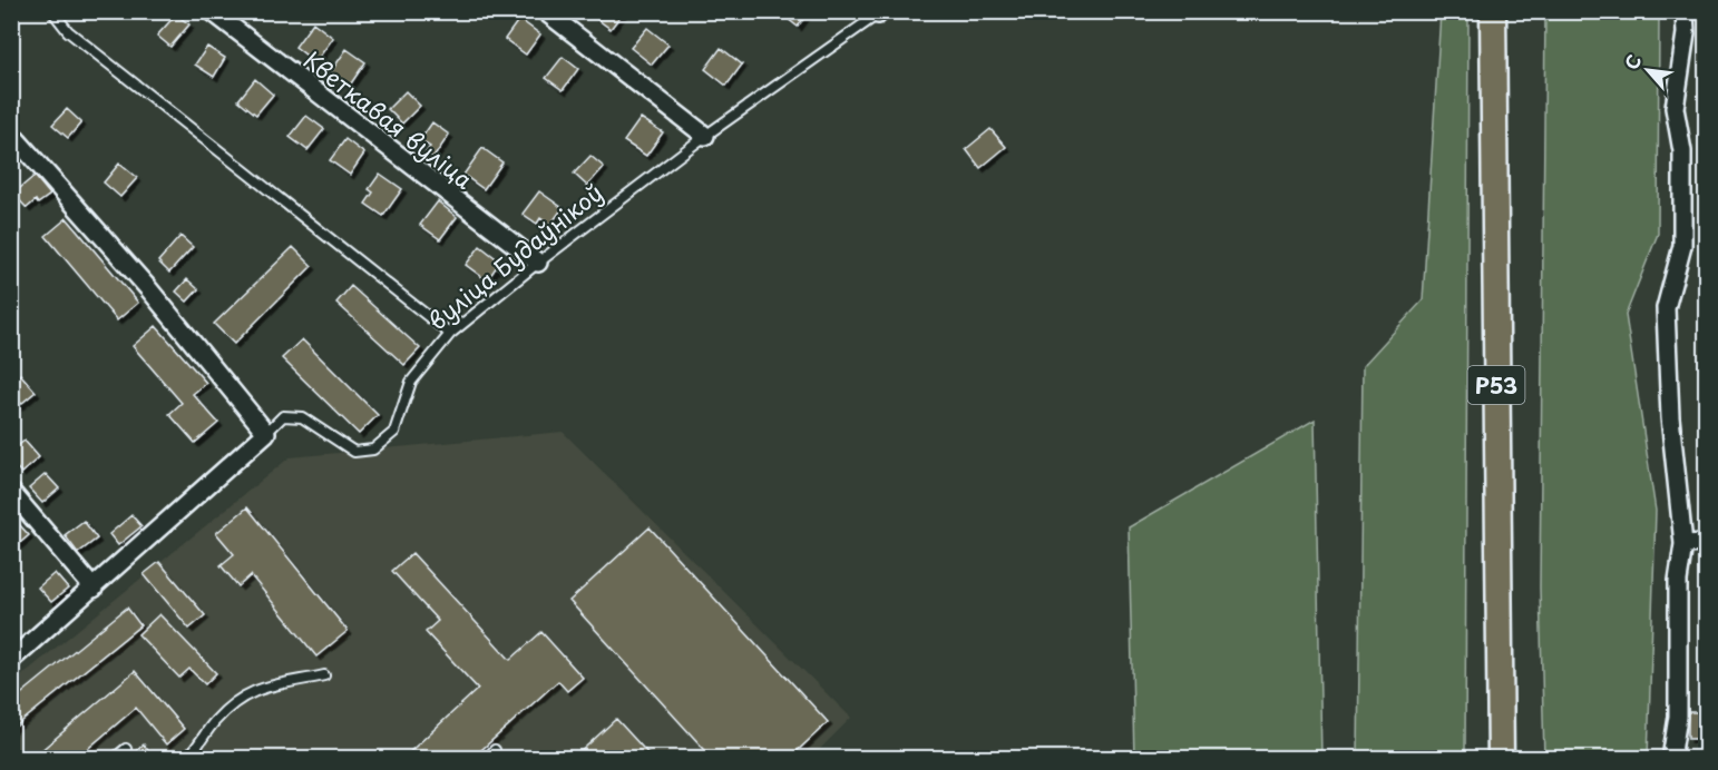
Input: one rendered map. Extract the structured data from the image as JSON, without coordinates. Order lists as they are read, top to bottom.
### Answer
{
  "streets": {
    "main road": ["Р53"],
    "street": ["Кветкавая вуліца"],
    "lane": ["вуліца Будаўнікоў"]
  },
  "crossings": [
    ["Кветкавая вуліца", "вуліца Будаўнікоў"]
  ],
  "north": "top left"
}
